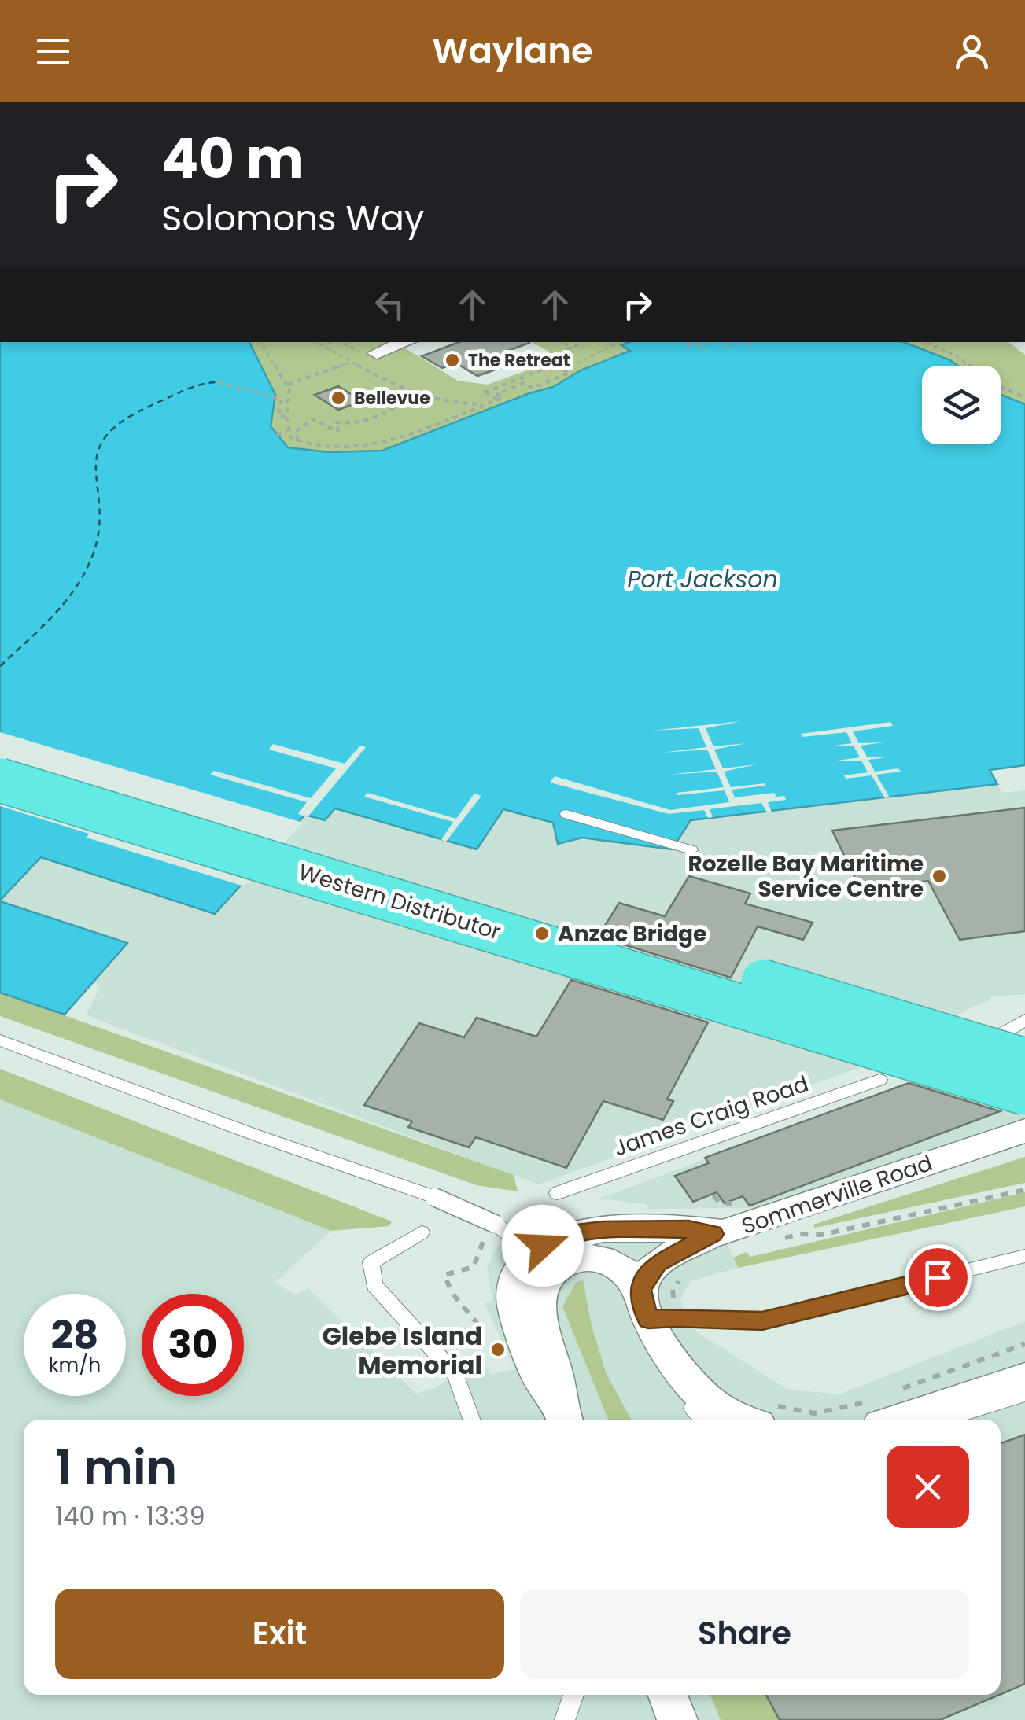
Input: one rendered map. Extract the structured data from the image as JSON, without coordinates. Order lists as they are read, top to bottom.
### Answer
{
  "streets": {
    "highway": ["Western Distributor"],
    "street": ["Sommerville Road"],
    "lane": ["James Craig Road"]
  },
  "water": ["Port Jackson"],
  "places": [
    "The Retreat",
    "Bellevue",
    "Rozelle Bay Maritime Service Centre",
    "Anzac Bridge",
    "Glebe Island Memorial"
  ],
  "page": {
    "header": "Waylane",
    "turn": ["40 m", "Solomons Way"],
    "speed": "28 km/h",
    "limit": "30",
    "heading": ["1 min", "140 m · 13:39"],
    "buttons": ["Exit", "Share"]
  }
}
